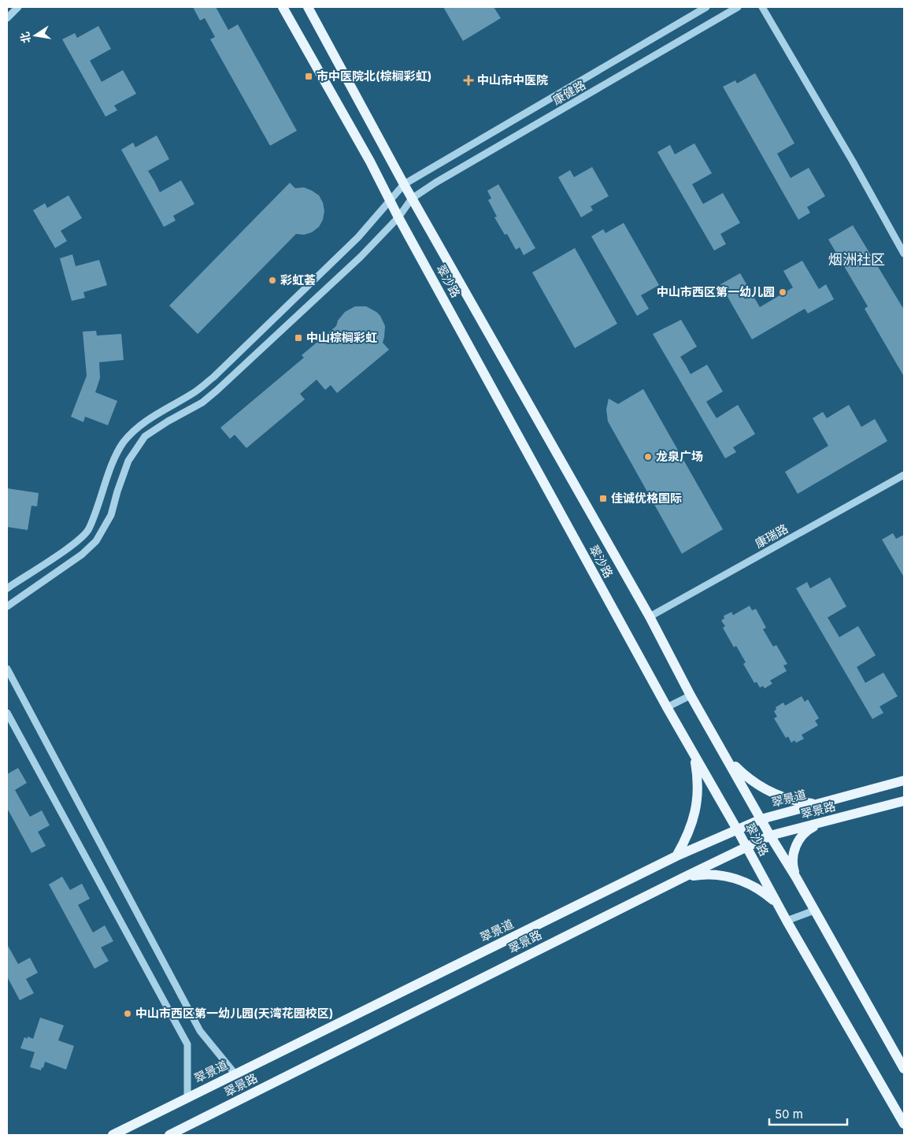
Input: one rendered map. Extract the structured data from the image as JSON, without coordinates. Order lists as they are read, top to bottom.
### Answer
{
  "streets": {
    "main road": ["翠沙路", "翠景道", "翠景路"],
    "street": ["康健路", "康瑞路"]
  },
  "crossings": [
    ["康健路", "翠沙路"],
    ["翠沙路", "康瑞路"],
    ["翠沙路", "翠景道"],
    ["翠沙路", "翠景路"]
  ],
  "districts": ["烟洲社区"],
  "places": {
    "transit": ["市中医院北(棕榈彩虹)", "中山棕榈彩虹", "佳诚优格国际"],
    "health": ["中山市中医院"],
    "other": [
      "彩虹荟",
      "中山市西区第一幼儿园",
      "龙泉广场",
      "中山市西区第一幼儿园(天湾花园校区)"
    ]
  },
  "scale_bar": "50 m",
  "north": "left"
}
